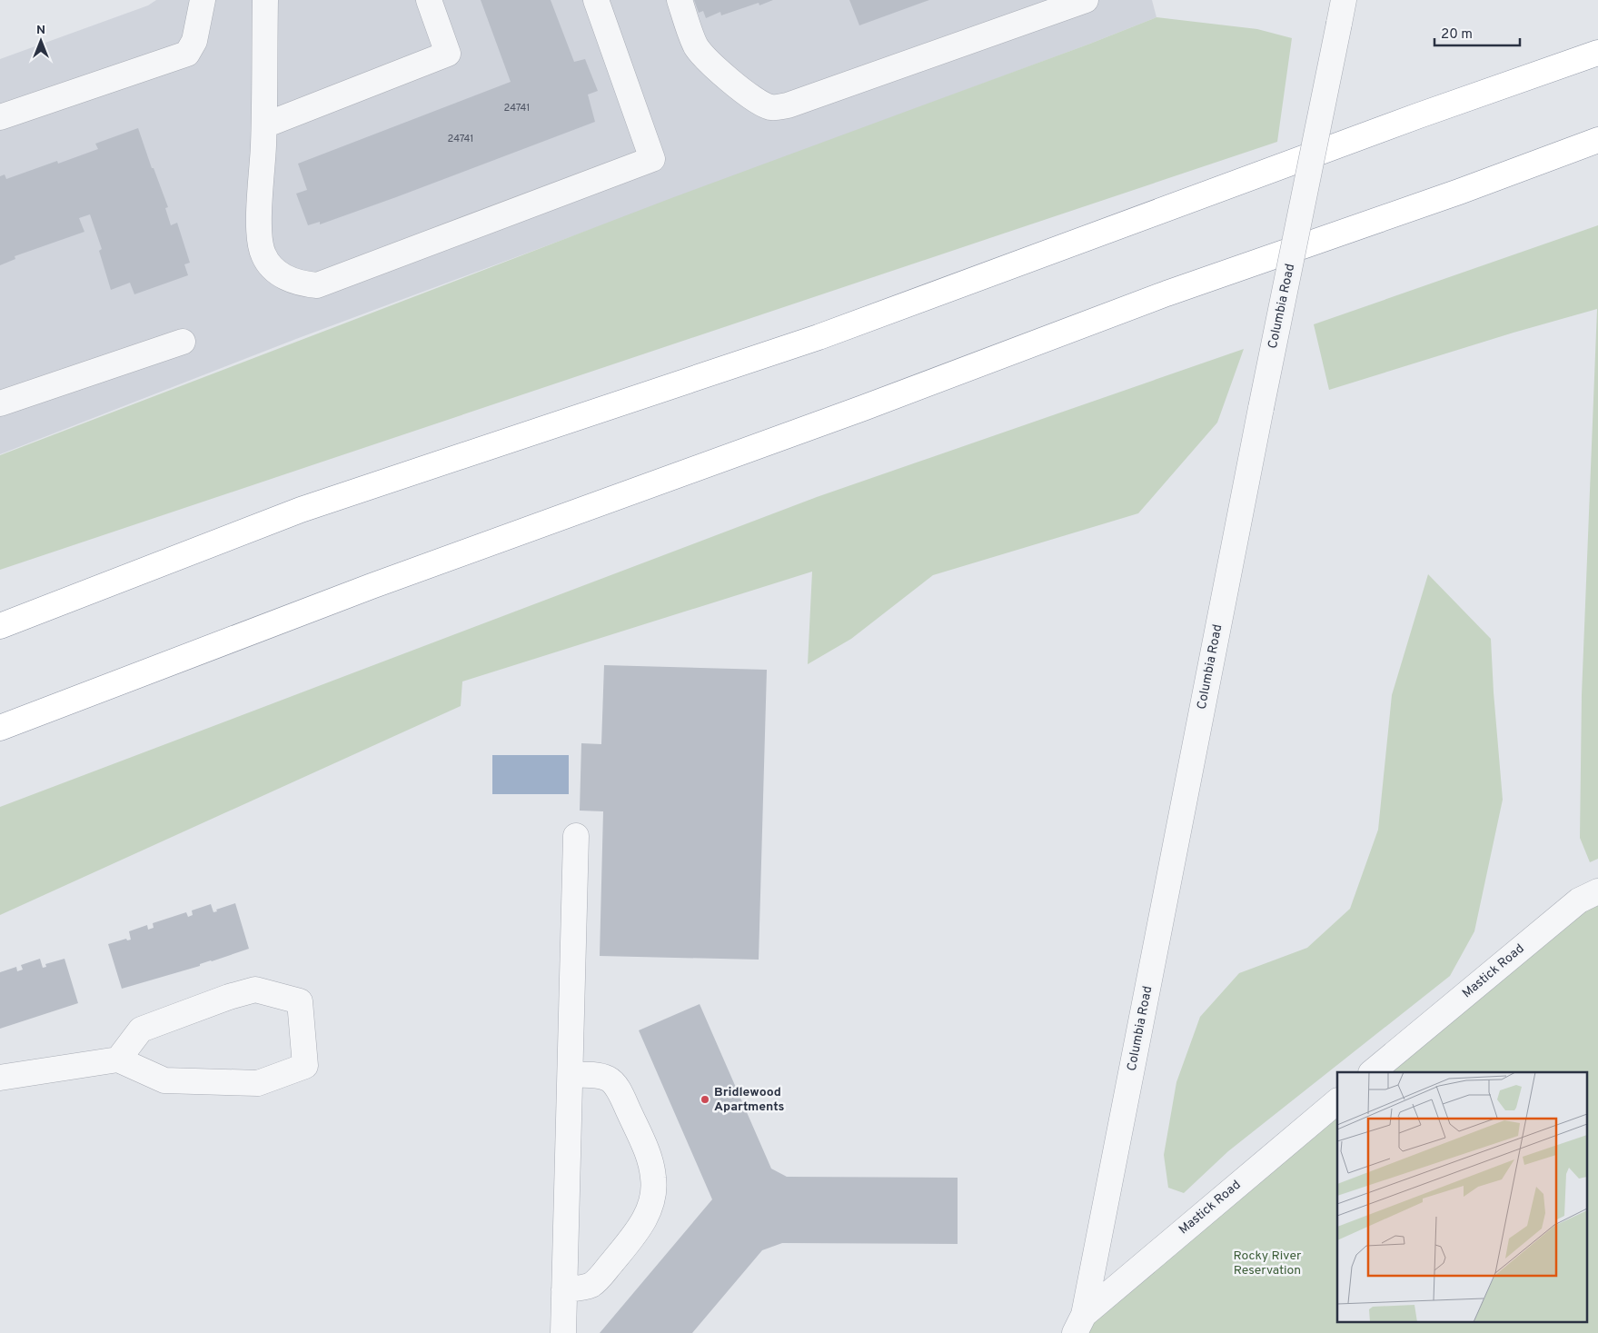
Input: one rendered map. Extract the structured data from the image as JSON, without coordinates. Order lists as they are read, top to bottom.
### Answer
{
  "streets": {
    "street": ["Columbia Road", "Mastick Road"]
  },
  "crossings": [
    ["Columbia Road", "Mastick Road"]
  ],
  "parks": ["Rocky River Reservation"],
  "places": ["Bridlewood Apartments"],
  "house_numbers": ["24741", "24741"],
  "scale_bar": "20 m",
  "north": "top"
}
